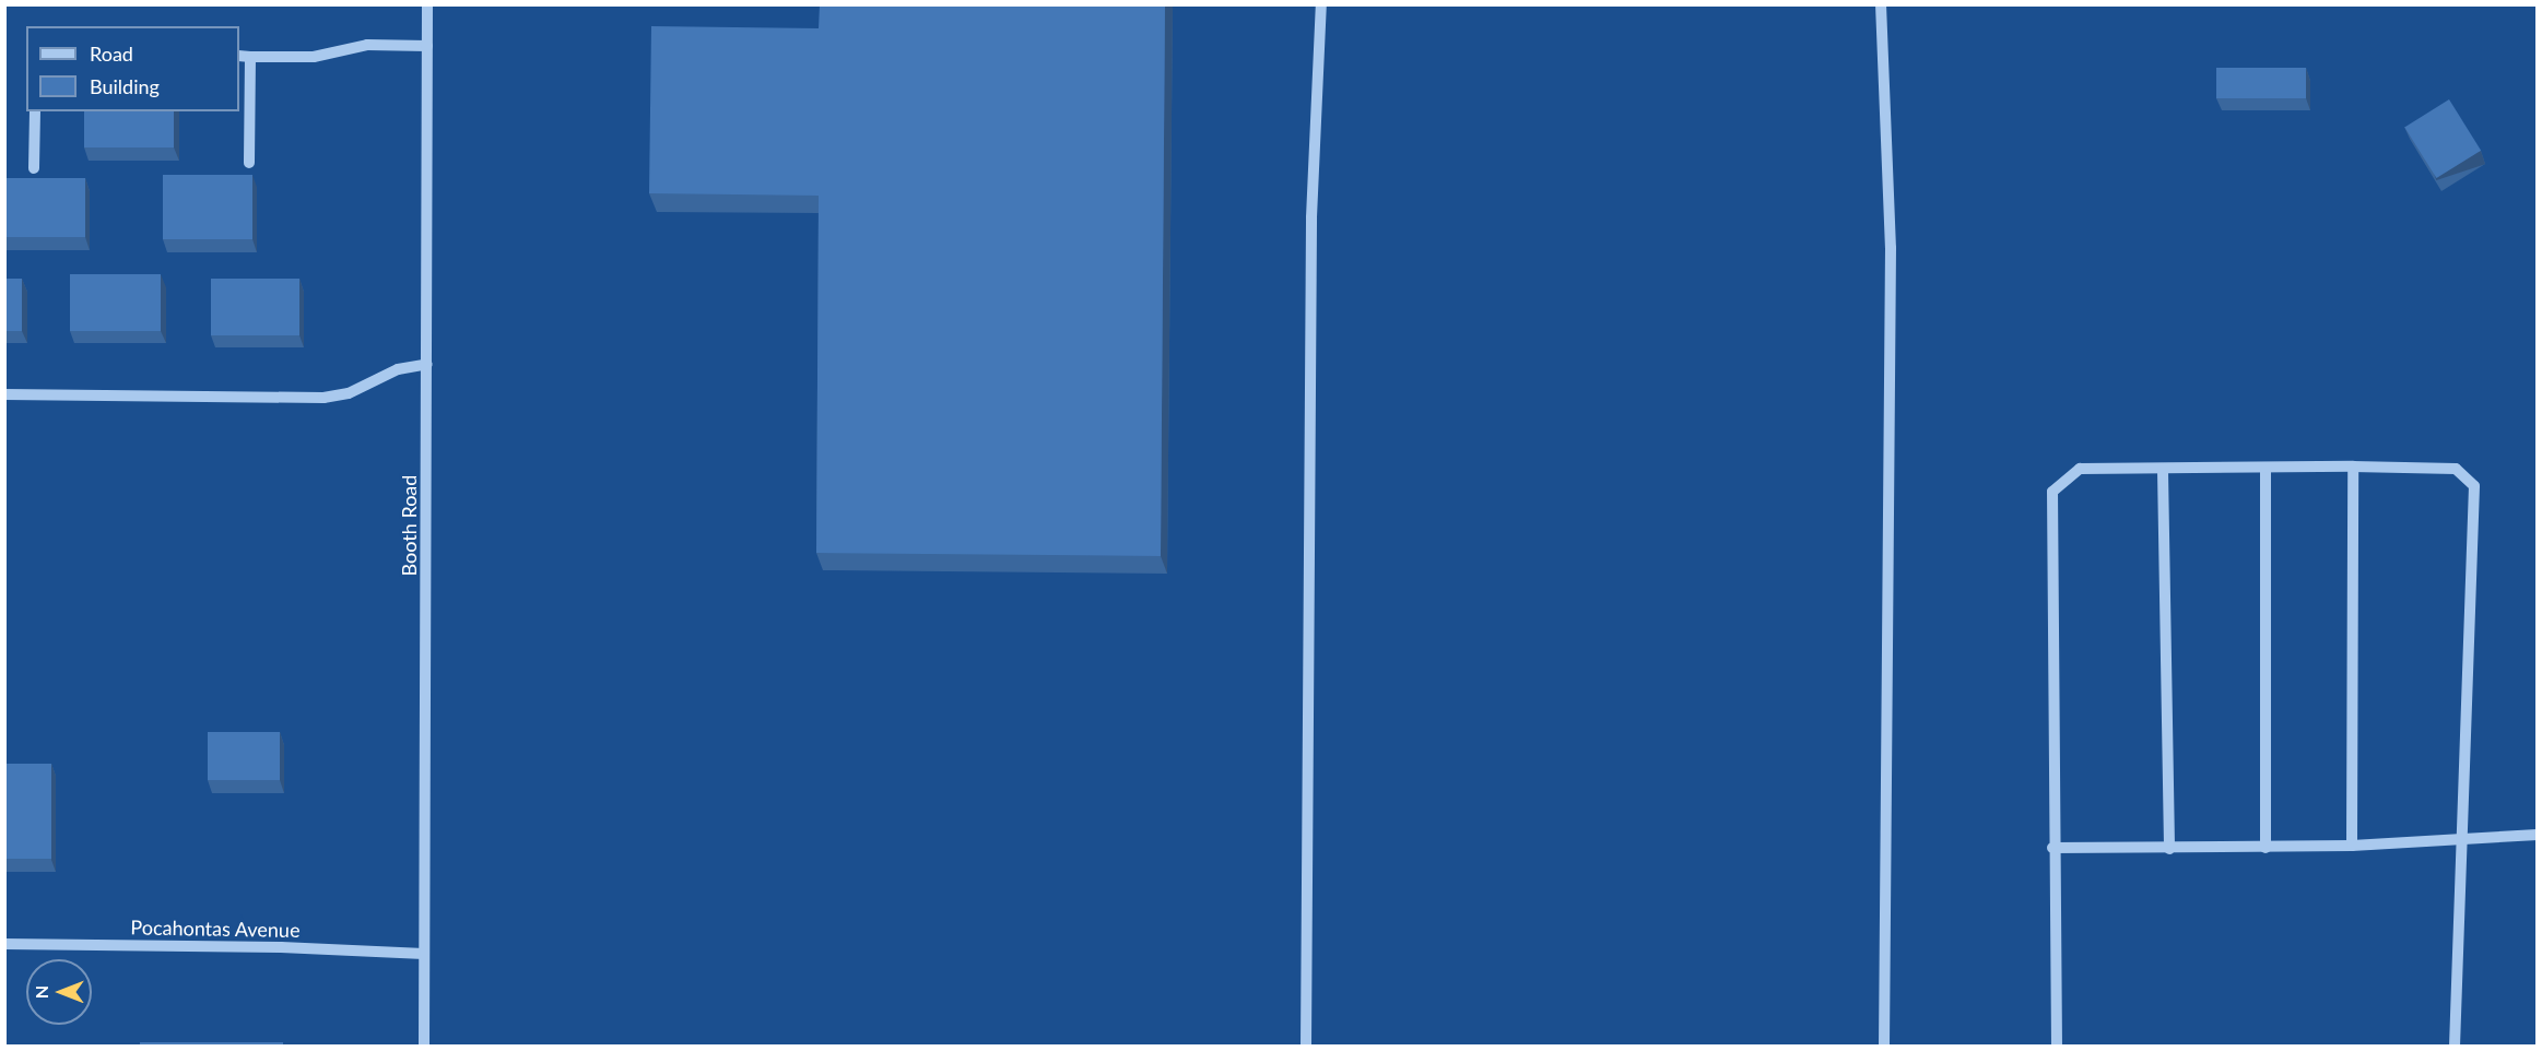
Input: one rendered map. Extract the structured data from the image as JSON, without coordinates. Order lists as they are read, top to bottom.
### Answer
{
  "streets": {
    "street": ["Booth Road", "Pocahontas Avenue"]
  },
  "crossings": [
    ["Booth Road", "Pocahontas Avenue"]
  ],
  "legend": ["Road", "Building"],
  "north": "left"
}
